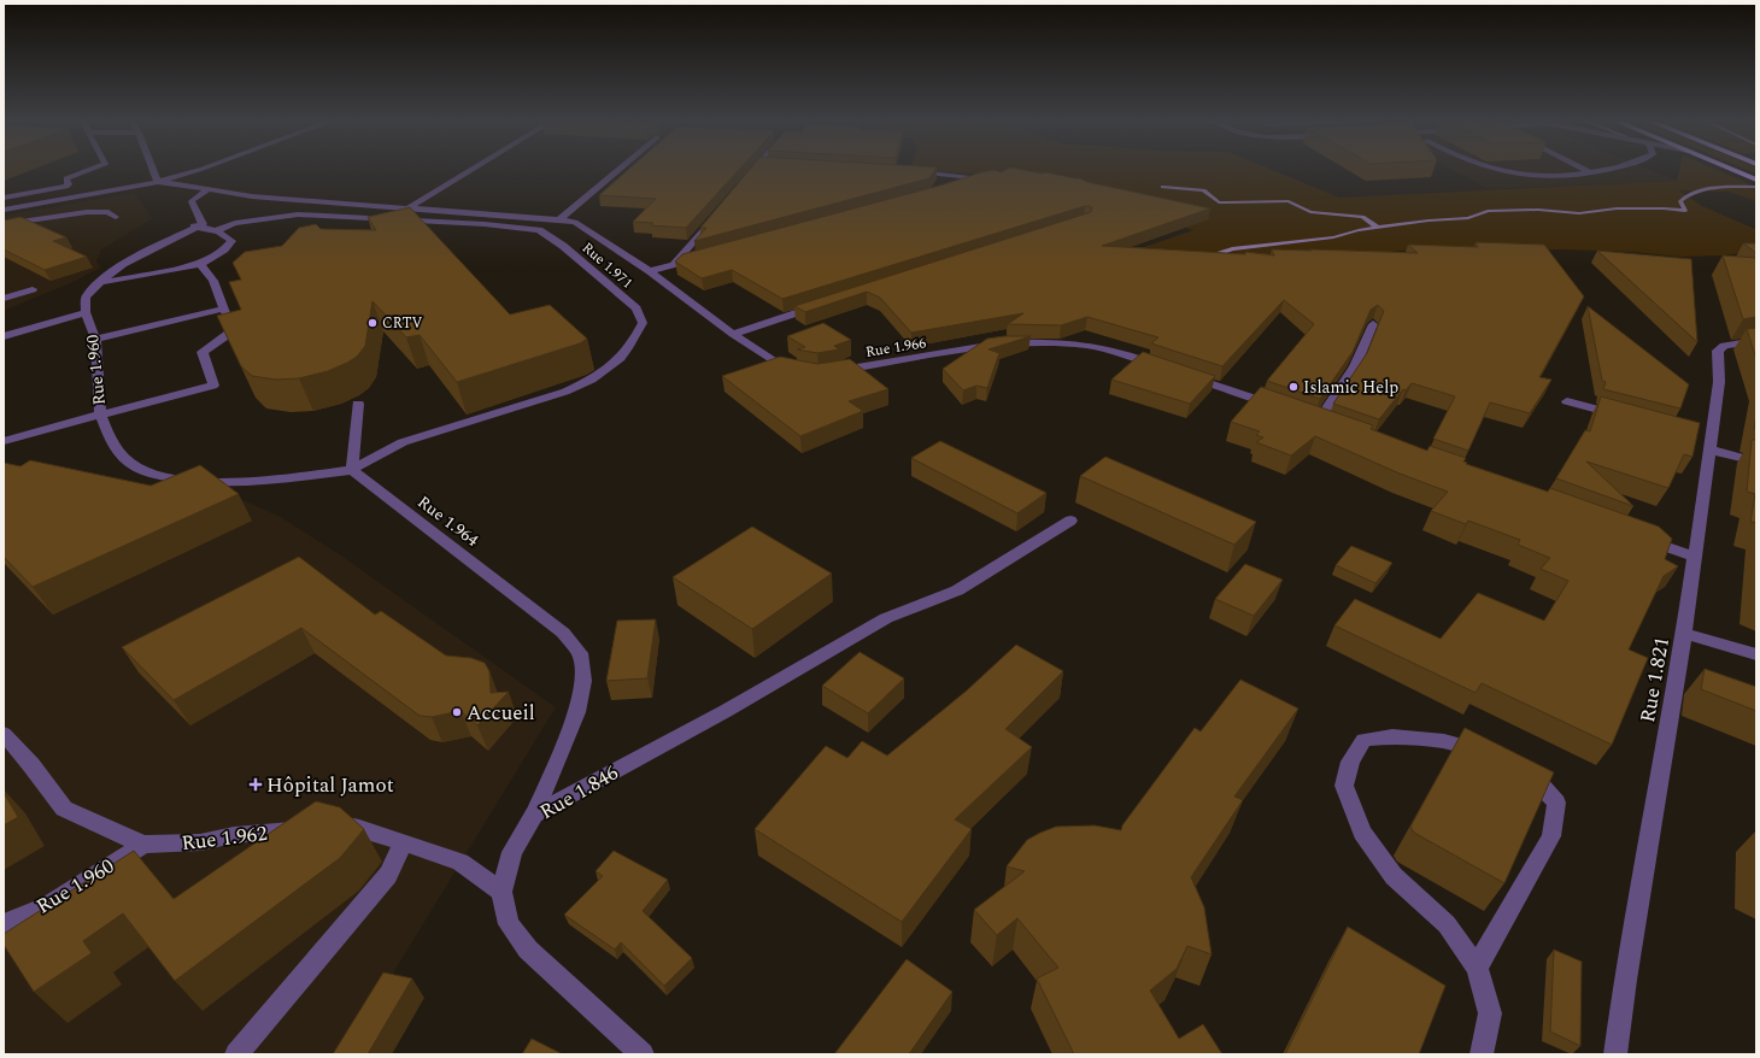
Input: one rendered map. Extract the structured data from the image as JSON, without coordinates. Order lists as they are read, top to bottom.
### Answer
{
  "streets": {
    "street": [
      "Rue 1.971",
      "Rue 1.966",
      "Rue 1.960",
      "Rue 1.964",
      "Rue 1.821",
      "Rue 1.846",
      "Rue 1.962"
    ]
  },
  "crossings": [
    ["Rue 1.971", "Rue 1.964"],
    ["Rue 1.960", "Rue 1.962"],
    ["Rue 1.964", "Rue 1.846"],
    ["Rue 1.846", "Rue 1.962"]
  ],
  "places": {
    "other": ["CRTV", "Islamic Help", "Accueil"],
    "health": ["Hôpital Jamot"]
  }
}
